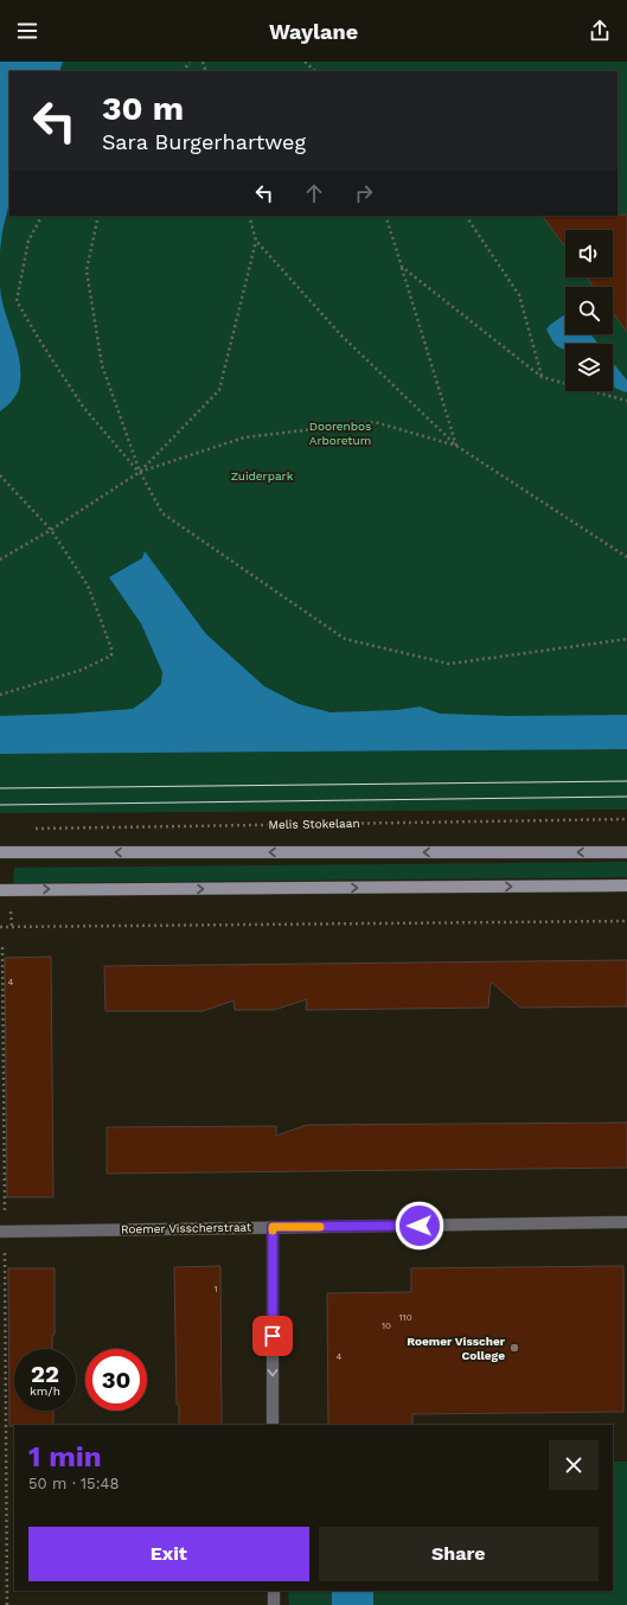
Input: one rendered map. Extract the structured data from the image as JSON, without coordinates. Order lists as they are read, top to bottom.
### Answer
{
  "streets": {
    "street": ["Roemer Visscherstraat"],
    "path": ["Melis Stokelaan"]
  },
  "parks": ["Doorenbos Arboretum", "Zuiderpark"],
  "places": ["Roemer Visscher College"],
  "house_numbers": [
    "4",
    "1",
    "110",
    "10",
    "4"
  ],
  "page": {
    "header": "Waylane",
    "turn": ["30 m", "Sara Burgerhartweg"],
    "speed": "22 km/h",
    "limit": "30",
    "heading": ["1 min", "50 m · 15:48"],
    "buttons": ["Exit", "Share"]
  }
}
